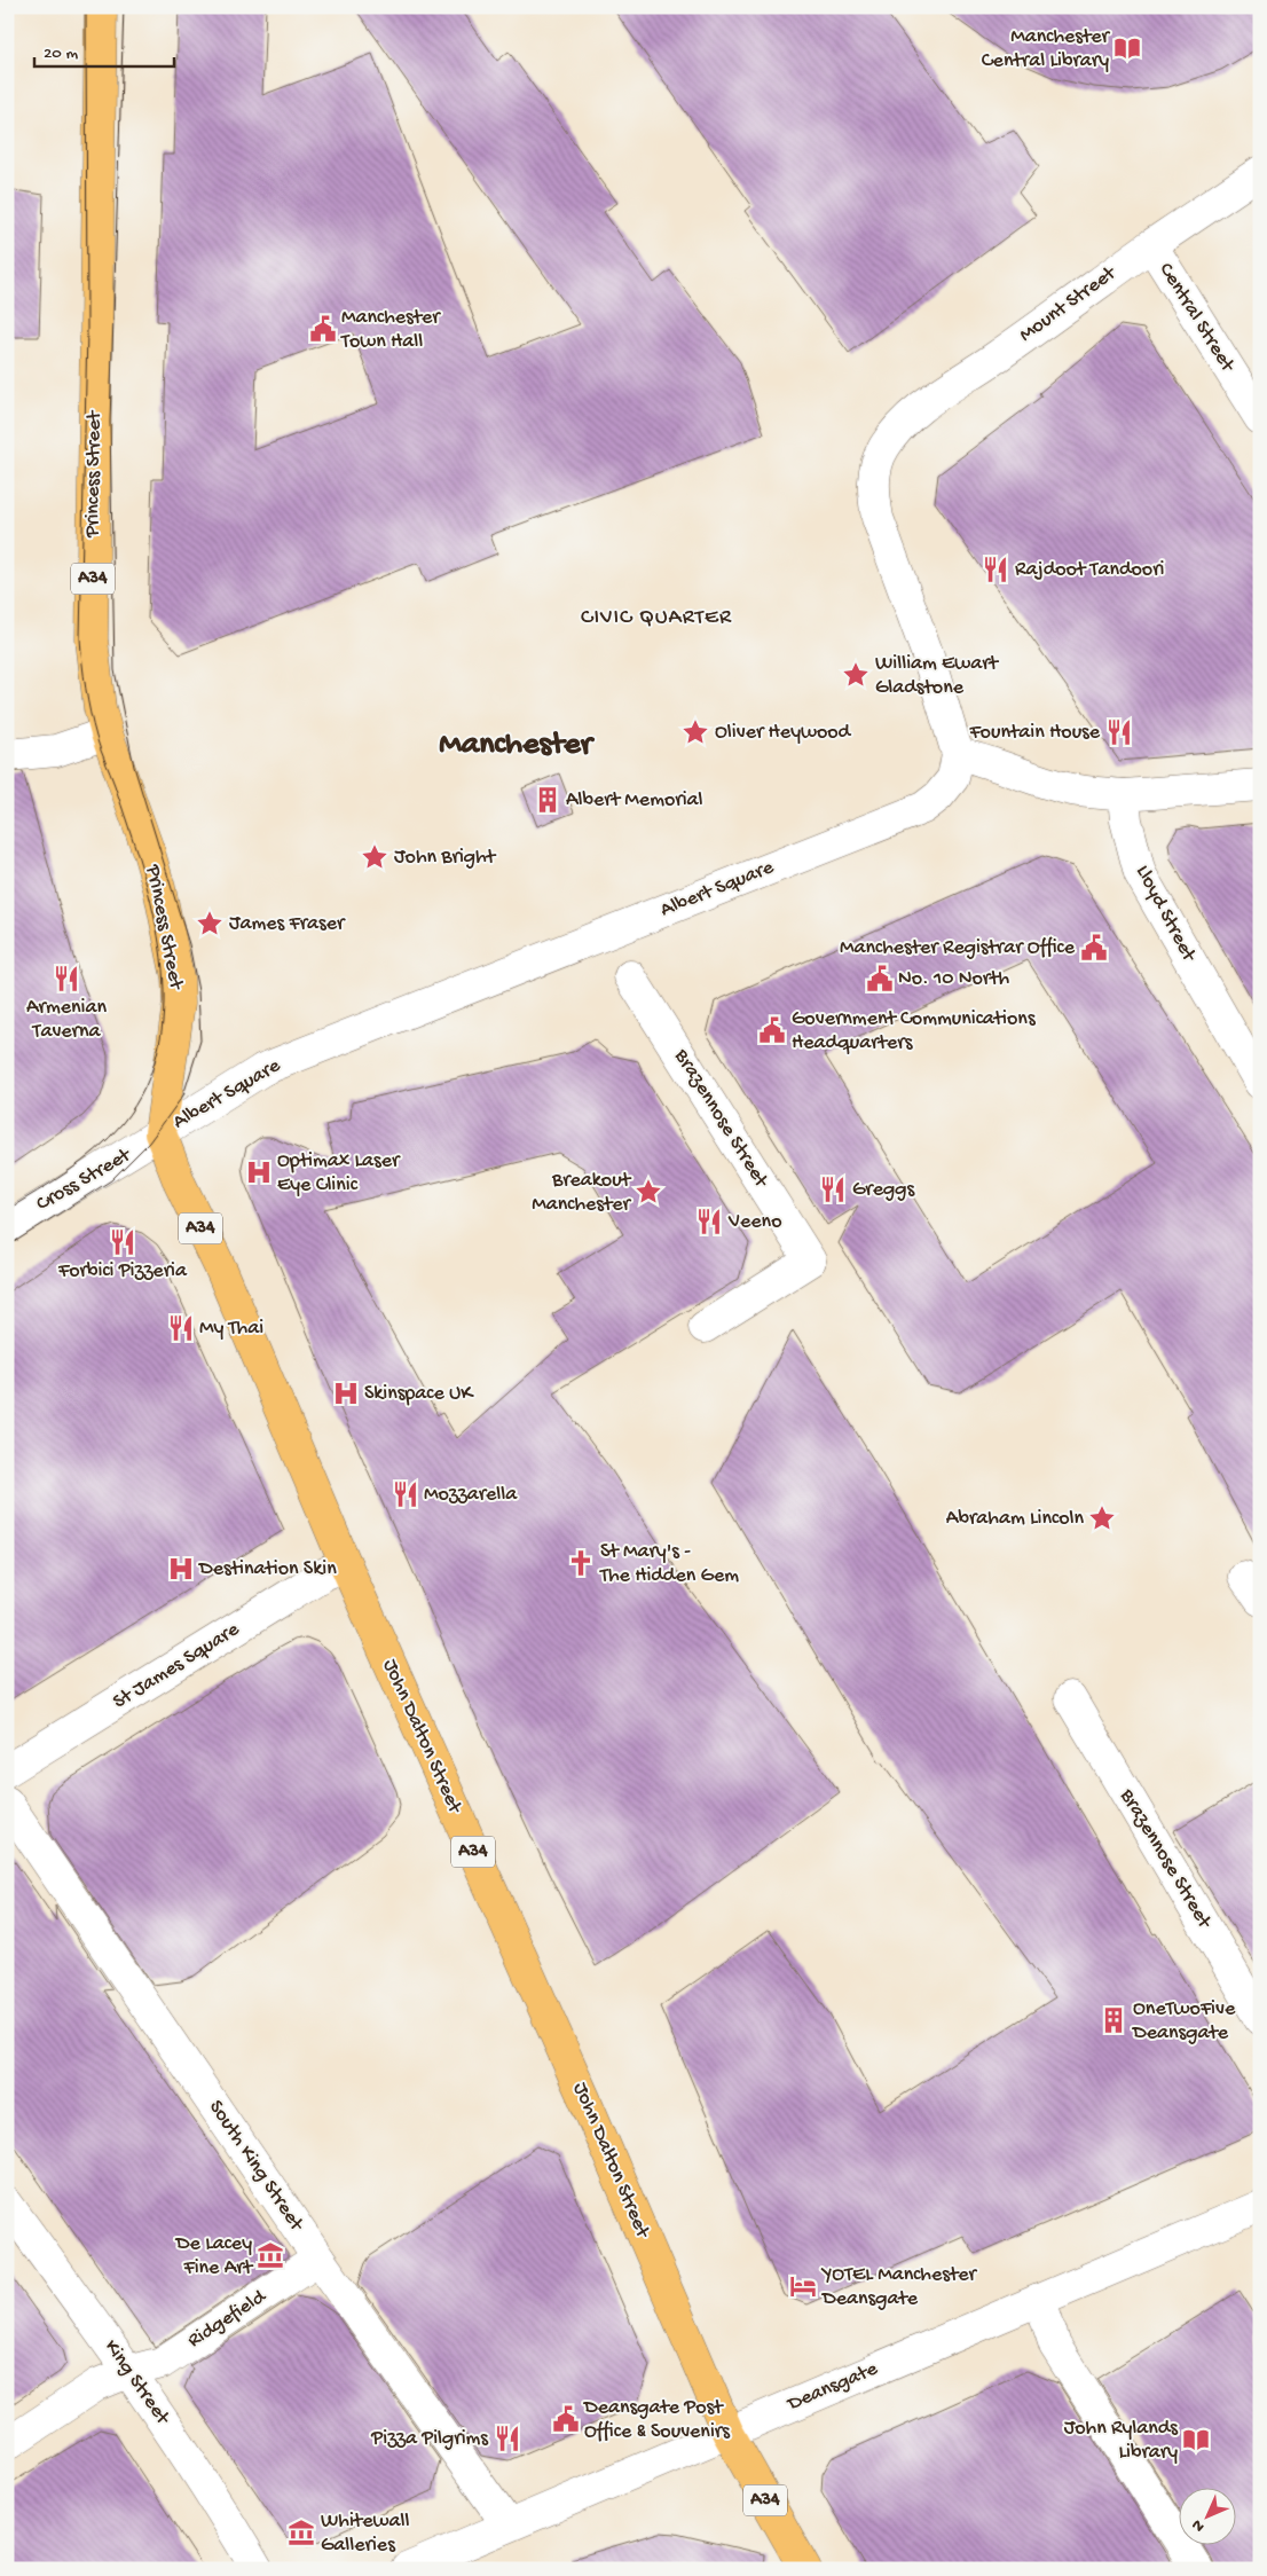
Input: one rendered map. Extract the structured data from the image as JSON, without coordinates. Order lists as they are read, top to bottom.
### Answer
{
  "streets": {
    "main road": ["Princess Street", "A34", "John Dalton Street"],
    "street": [
      "Mount Street",
      "Central Street",
      "Albert Square",
      "Lloyd Street",
      "Brazennose Street",
      "Cross Street",
      "St James Square",
      "South King Street",
      "Ridgefield",
      "King Street",
      "Deansgate"
    ]
  },
  "crossings": [
    ["Mount Street", "Central Street"],
    ["Mount Street", "Albert Square"],
    ["Princess Street", "Albert Square"],
    ["Princess Street", "Cross Street"],
    ["Princess Street", "John Dalton Street"],
    ["A34", "John Dalton Street"],
    ["A34", "Deansgate"],
    ["Albert Square", "Cross Street"],
    ["Albert Square", "John Dalton Street"],
    ["Cross Street", "John Dalton Street"],
    ["St James Square", "John Dalton Street"],
    ["John Dalton Street", "Deansgate"],
    ["South King Street", "Ridgefield"],
    ["South King Street", "Deansgate"],
    ["Ridgefield", "King Street"]
  ],
  "districts": ["CIVIC QUARTER", "Manchester"],
  "places": {
    "library": ["Manchester Central Library", "John Rylands Library"],
    "public building": [
      "Manchester Town Hall",
      "Manchester Registrar Office",
      "No. 10 North",
      "Government Communications Headquarters",
      "Deansgate Post Office & Souvenirs"
    ],
    "restaurant": [
      "Rajdoot Tandoori",
      "Fountain House",
      "Armenian Taverna",
      "Greggs",
      "Veeno",
      "Forbici Pizzeria",
      "My Thai",
      "Mozzarella",
      "Pizza Pilgrims"
    ],
    "place": [
      "William Ewart Gladstone",
      "Oliver Heywood",
      "John Bright",
      "James Fraser",
      "Breakout Manchester",
      "Abraham Lincoln"
    ],
    "building": ["Albert Memorial", "OneTwoFive Deansgate"],
    "hospital": ["Optimax Laser Eye Clinic", "Skinspace UK", "Destination Skin"],
    "church": ["St Mary's - The Hidden Gem"],
    "museum": ["De Lacey Fine Art", "Whitewall Galleries"],
    "hotel": ["YOTEL Manchester Deansgate"]
  },
  "scale_bar": "20 m",
  "north": "bottom left"
}
